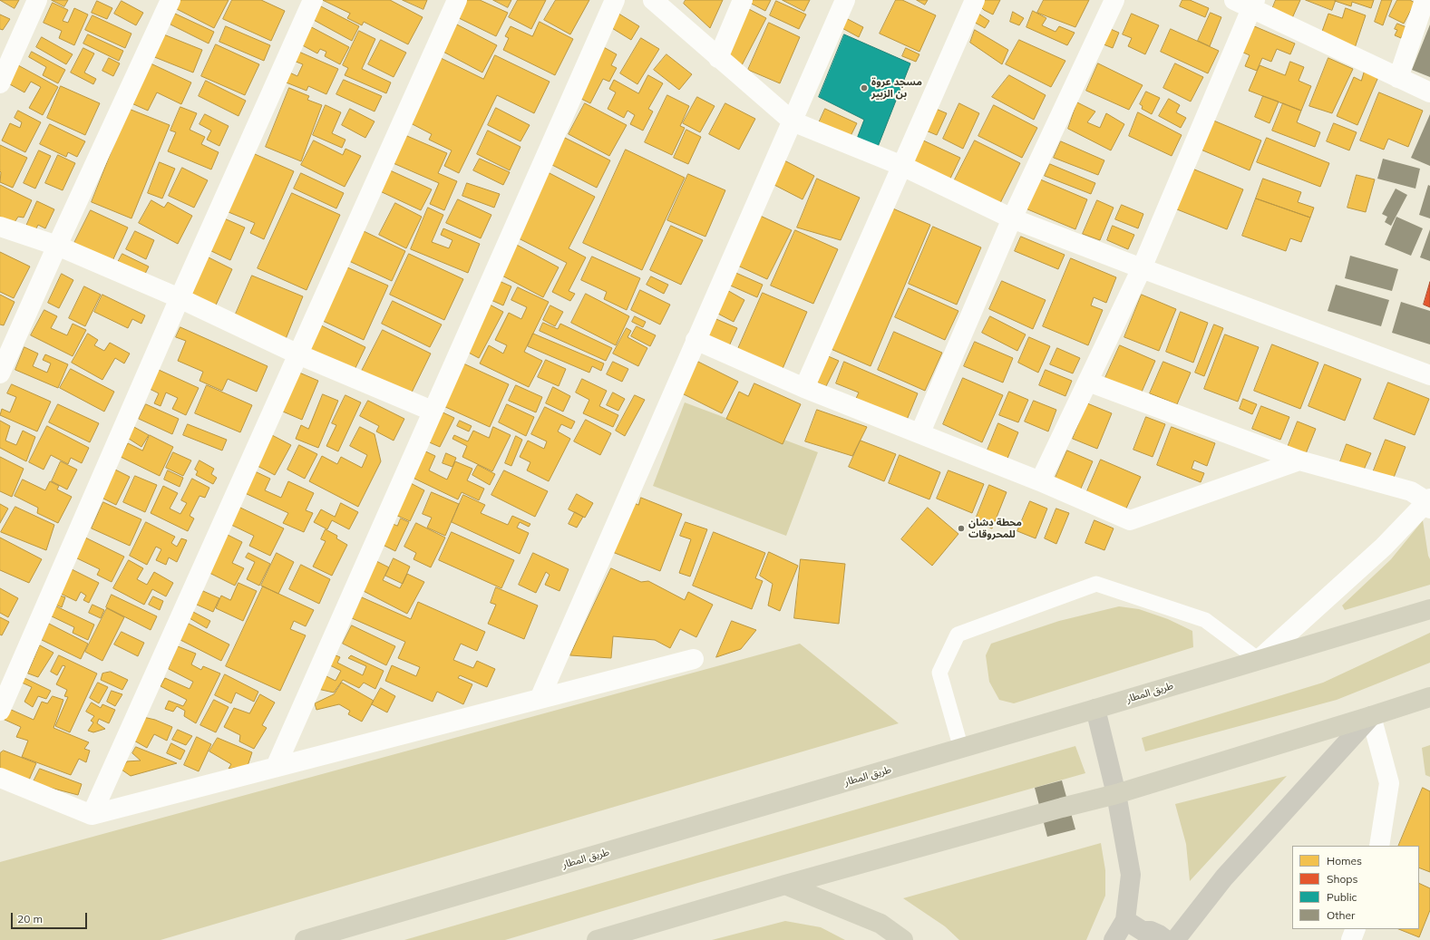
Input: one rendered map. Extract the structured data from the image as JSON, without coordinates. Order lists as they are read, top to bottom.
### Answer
{
  "streets": {
    "highway": ["طريق المطار"]
  },
  "places": ["مسجد عروة بن الزبير", "محطة دشان للمحروقات"],
  "legend": [
    "Homes",
    "Shops",
    "Public",
    "Other"
  ],
  "scale_bar": "20 m"
}
